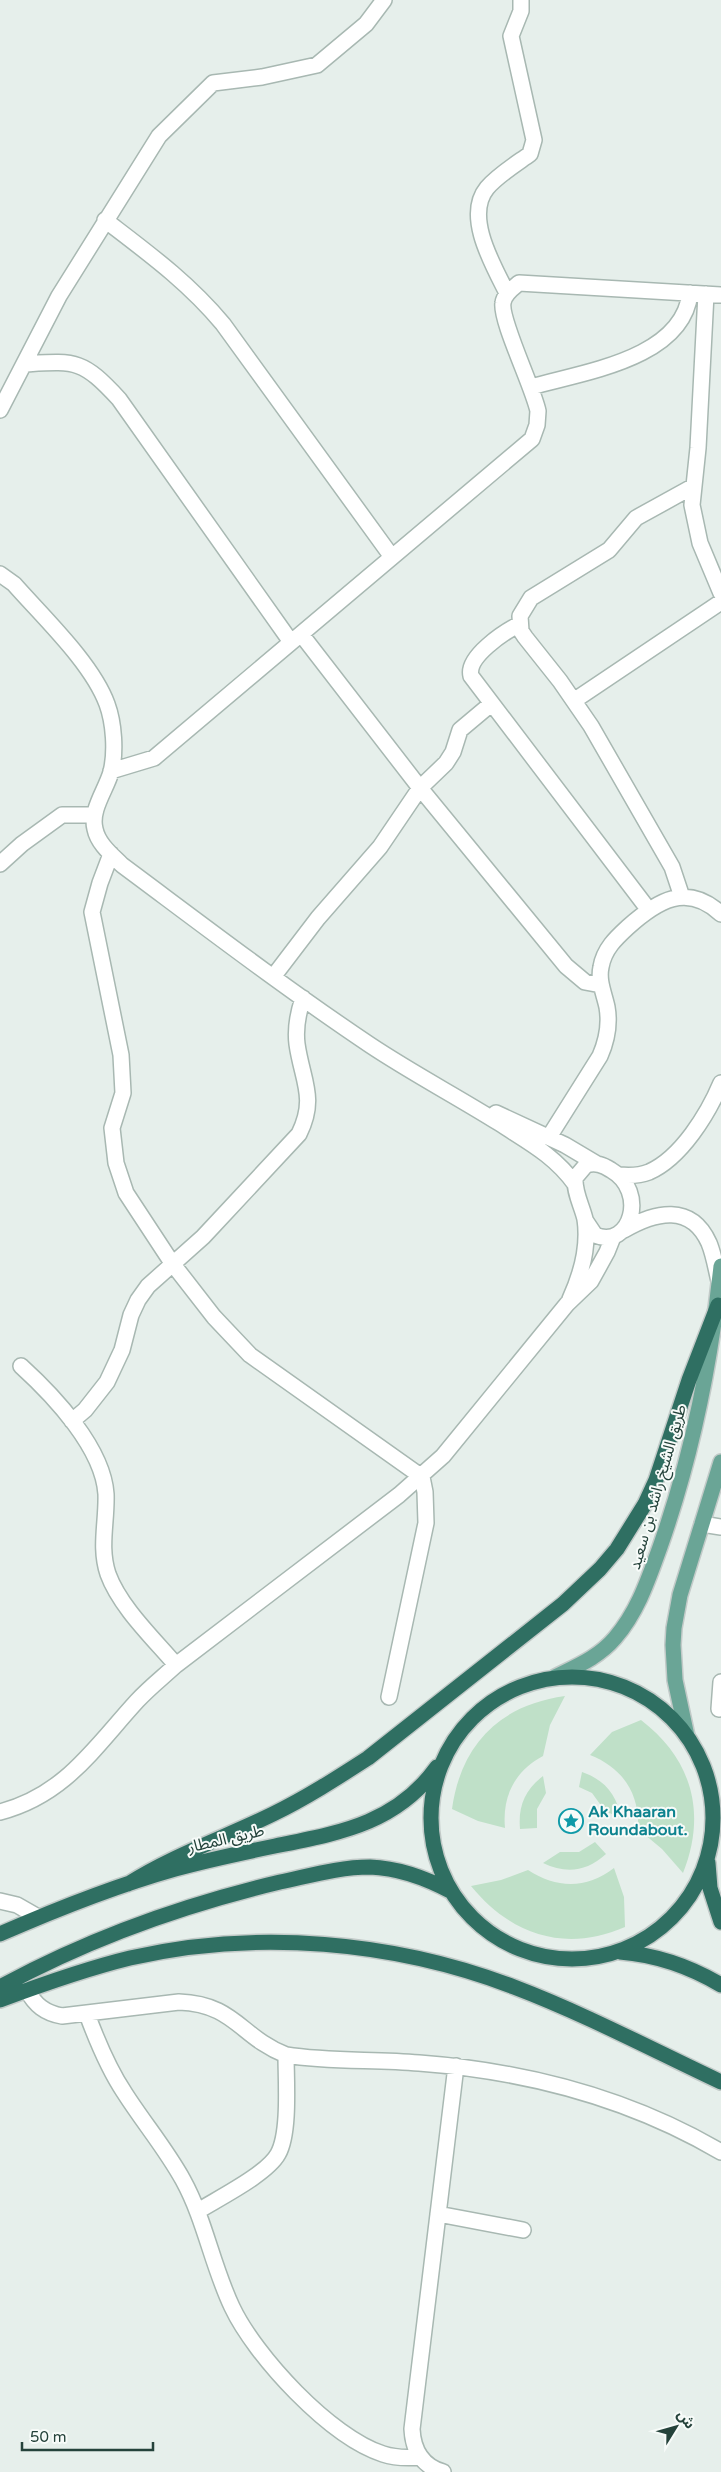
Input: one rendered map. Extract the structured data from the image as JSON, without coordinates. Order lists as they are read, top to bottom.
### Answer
{
  "streets": {
    "highway": ["طريق المطار"],
    "main road": ["طريق الشيخ راشد بن سعيد"]
  },
  "places": {
    "place": ["Ak Khaaran Roundabout."]
  },
  "scale_bar": "50 m",
  "north": "top right"
}
